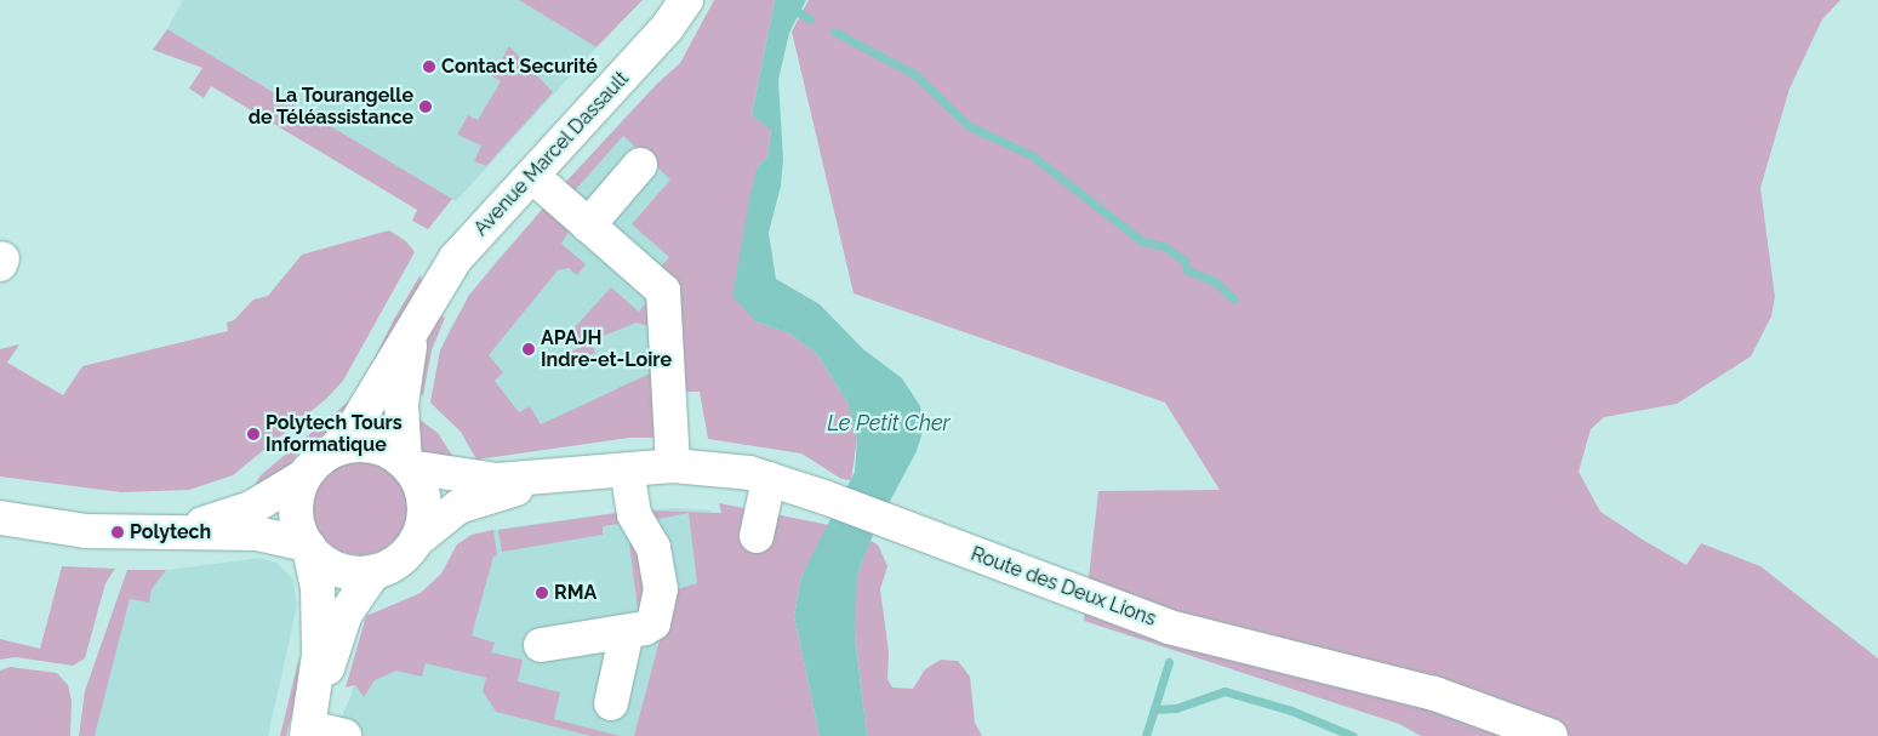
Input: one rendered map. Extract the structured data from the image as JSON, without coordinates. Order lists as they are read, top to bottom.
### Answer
{
  "streets": {
    "street": ["Avenue Marcel Dassault", "Route des Deux Lions"]
  },
  "crossings": [
    ["Avenue Marcel Dassault", "Route des Deux Lions"]
  ],
  "water": ["Le Petit Cher"],
  "places": [
    "Contact Securité",
    "La Tourangelle de Téléassistance",
    "APAJH Indre-et-Loire",
    "Polytech Tours Informatique",
    "Polytech",
    "RMA"
  ]
}
